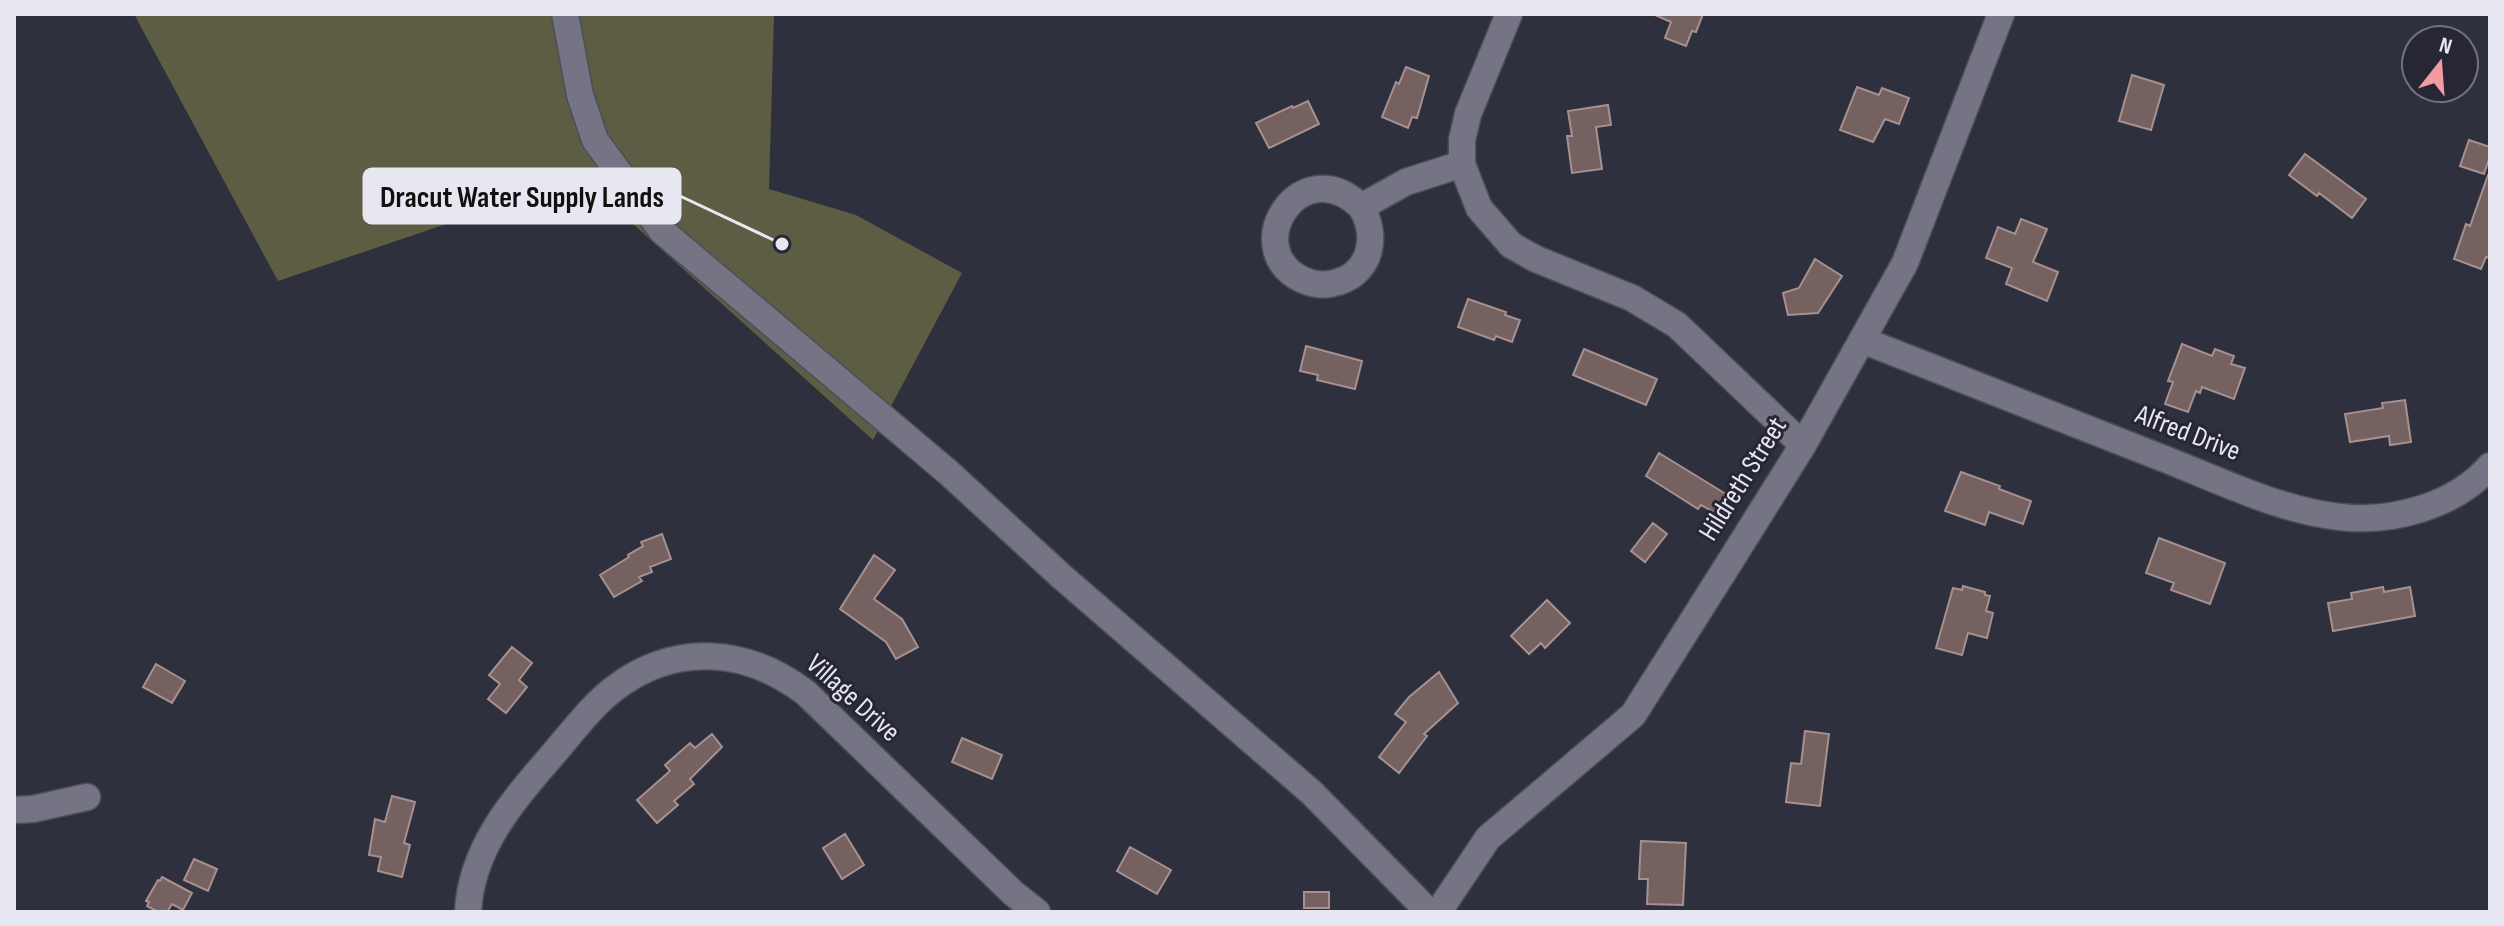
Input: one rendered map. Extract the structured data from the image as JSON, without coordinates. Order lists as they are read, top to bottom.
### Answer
{
  "streets": {
    "street": ["Alfred Drive", "Hildreth Street", "Village Drive"]
  },
  "crossings": [
    ["Alfred Drive", "Hildreth Street"]
  ],
  "places": ["Dracut Water Supply Lands"],
  "north": "top"
}
